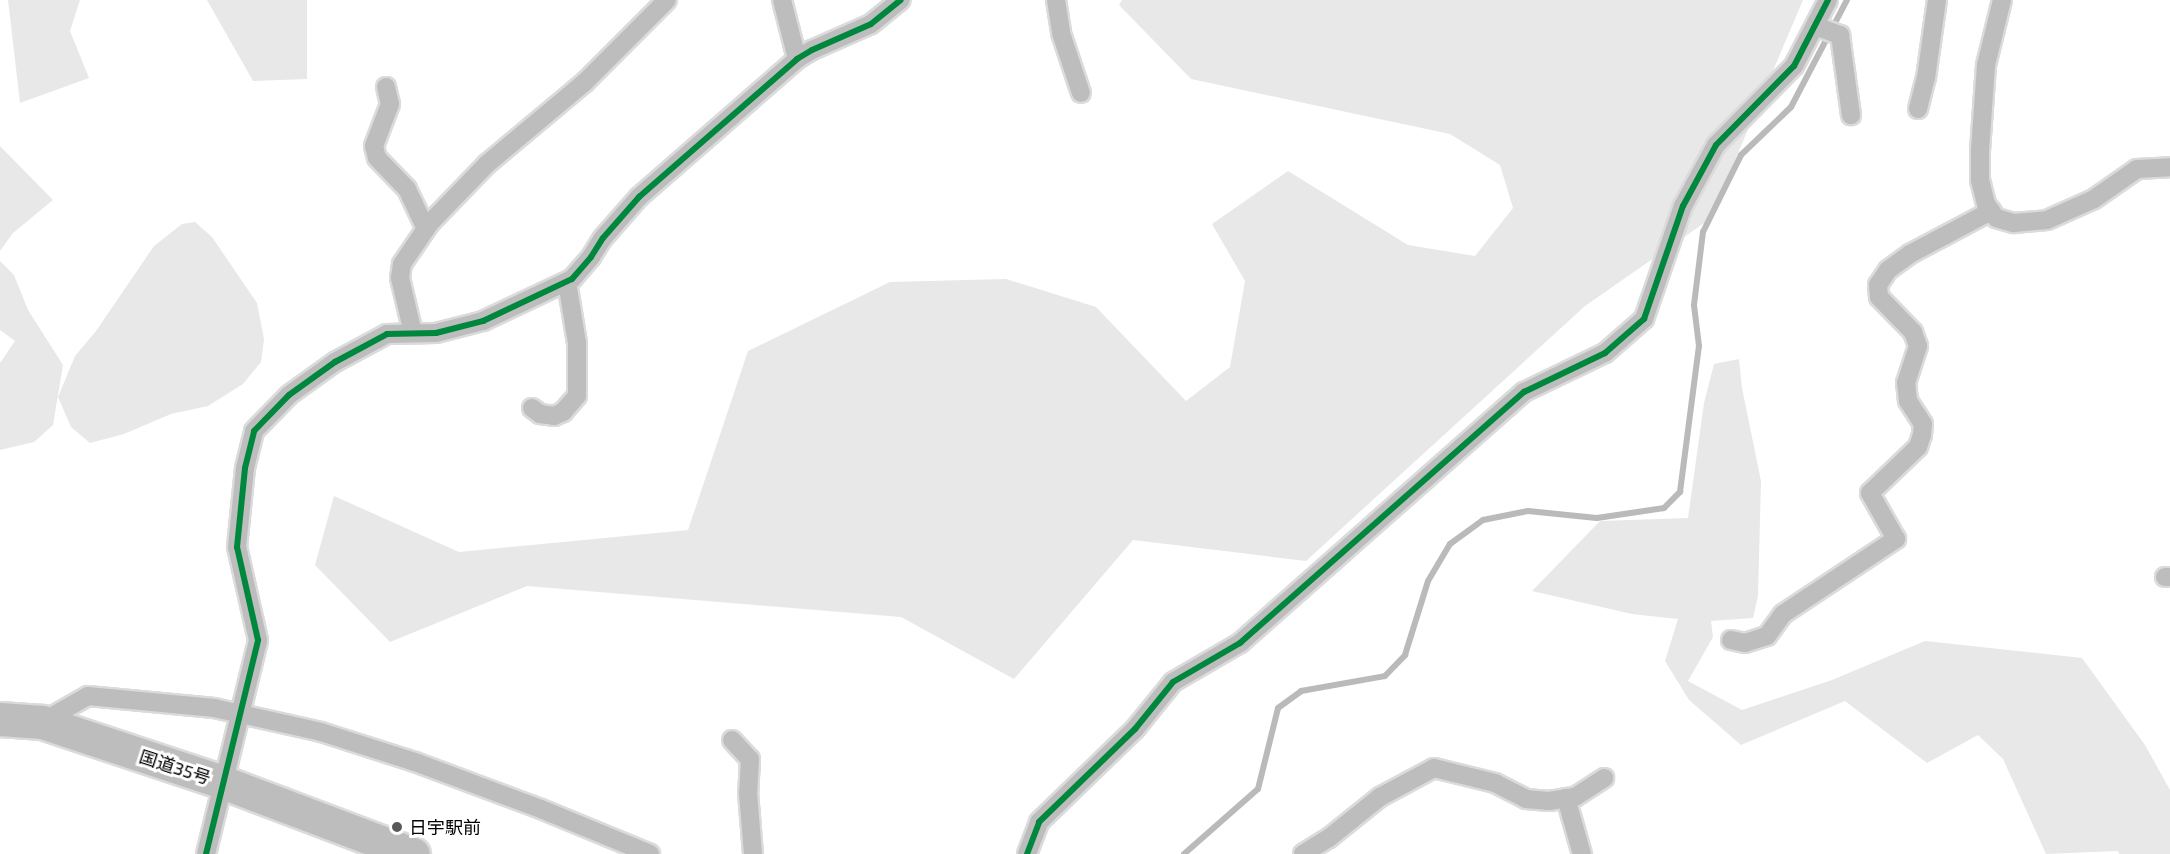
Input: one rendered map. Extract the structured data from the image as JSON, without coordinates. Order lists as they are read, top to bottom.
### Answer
{
  "streets": {
    "highway": ["国道35号"]
  },
  "places": ["日宇駅前"]
}
